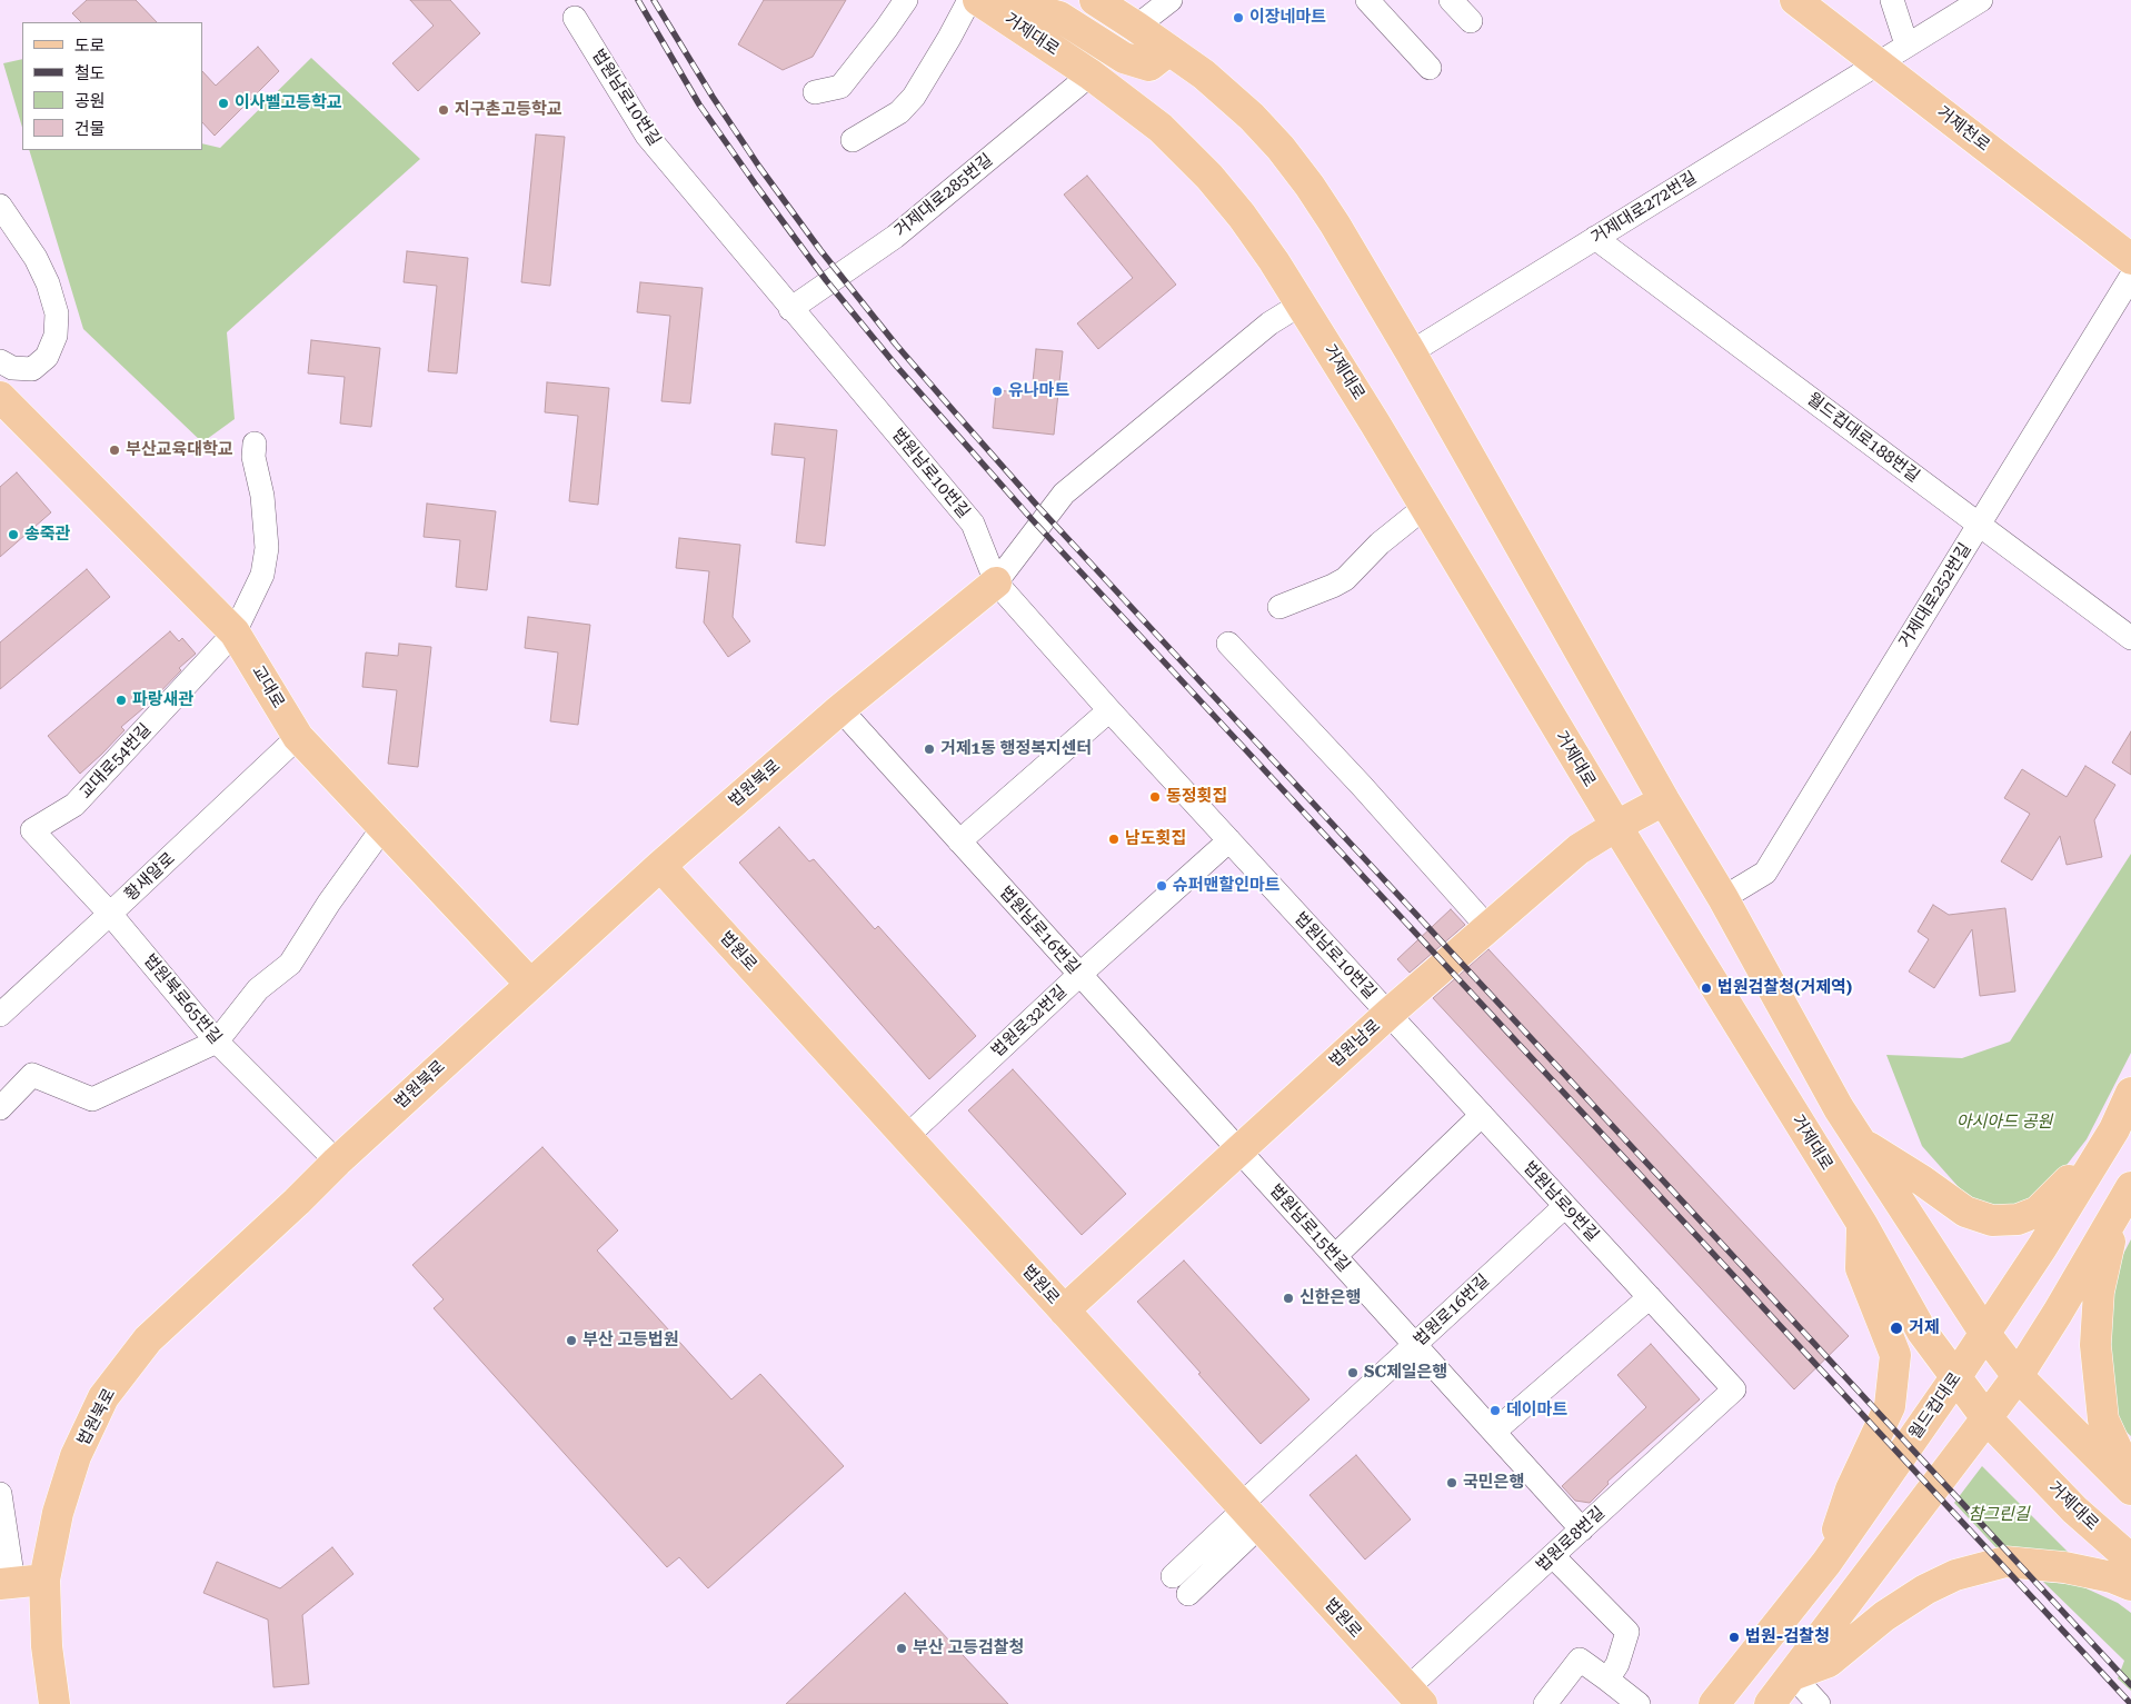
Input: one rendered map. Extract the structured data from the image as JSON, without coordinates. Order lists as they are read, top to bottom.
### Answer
{
  "streets": {
    "main road": [
      "거제대로",
      "거제천로",
      "교대로",
      "법원북로",
      "법원로",
      "법원남로",
      "월드컵대로"
    ],
    "street": [
      "법원남로10번길",
      "거제대로285번길",
      "거제대로272번길",
      "월드컵대로188번길",
      "거제대로252번길",
      "교대로54번길",
      "황새알로",
      "법원남로16번길",
      "법원북로65번길",
      "법원로32번길",
      "법원남로9번길",
      "법원남로15번길",
      "법원로16번길",
      "법원로8번길"
    ]
  },
  "crossings": [
    ["거제대로", "거제대로285번길"],
    ["거제대로", "법원남로"],
    ["거제대로", "월드컵대로"],
    ["법원남로10번길", "거제대로285번길"],
    ["법원남로10번길", "법원북로"],
    ["법원남로10번길", "법원로32번길"],
    ["법원남로10번길", "법원남로"],
    ["법원남로10번길", "법원남로9번길"],
    ["거제천로", "거제대로272번길"],
    ["거제대로272번길", "월드컵대로188번길"],
    ["월드컵대로188번길", "거제대로252번길"],
    ["교대로", "교대로54번길"],
    ["교대로", "법원북로"],
    ["교대로", "황새알로"],
    ["교대로54번길", "법원북로65번길"],
    ["법원북로", "법원남로16번길"],
    ["법원북로", "법원로"],
    ["법원북로", "법원북로65번길"],
    ["황새알로", "법원북로65번길"],
    ["법원남로16번길", "법원로32번길"],
    ["법원남로16번길", "법원남로"],
    ["법원남로16번길", "법원남로15번길"],
    ["법원로", "법원로32번길"],
    ["법원로", "법원남로"],
    ["법원로", "법원로16번길"],
    ["법원로", "법원로8번길"],
    ["법원남로", "법원남로9번길"],
    ["법원남로", "법원남로15번길"],
    ["법원남로9번길", "법원로16번길"],
    ["법원남로9번길", "법원로8번길"],
    ["법원남로15번길", "법원로16번길"],
    ["법원남로15번길", "법원로8번길"]
  ],
  "parks": ["아시아드 공원", "참그린길"],
  "places": [
    "이장네마트",
    "이사벨고등학교",
    "지구촌고등학교",
    "유나마트",
    "부산교육대학교",
    "송죽관",
    "파랑새관",
    "거제1동 행정복지센터",
    "동정횟집",
    "남도횟집",
    "슈퍼맨할인마트",
    "법원검찰청(거제역)",
    "신한은행",
    "거제",
    "부산 고등법원",
    "SC제일은행",
    "데이마트",
    "국민은행",
    "법원-검찰청",
    "부산 고등검찰청"
  ],
  "legend": [
    "도로",
    "철도",
    "공원",
    "건물"
  ]
}
